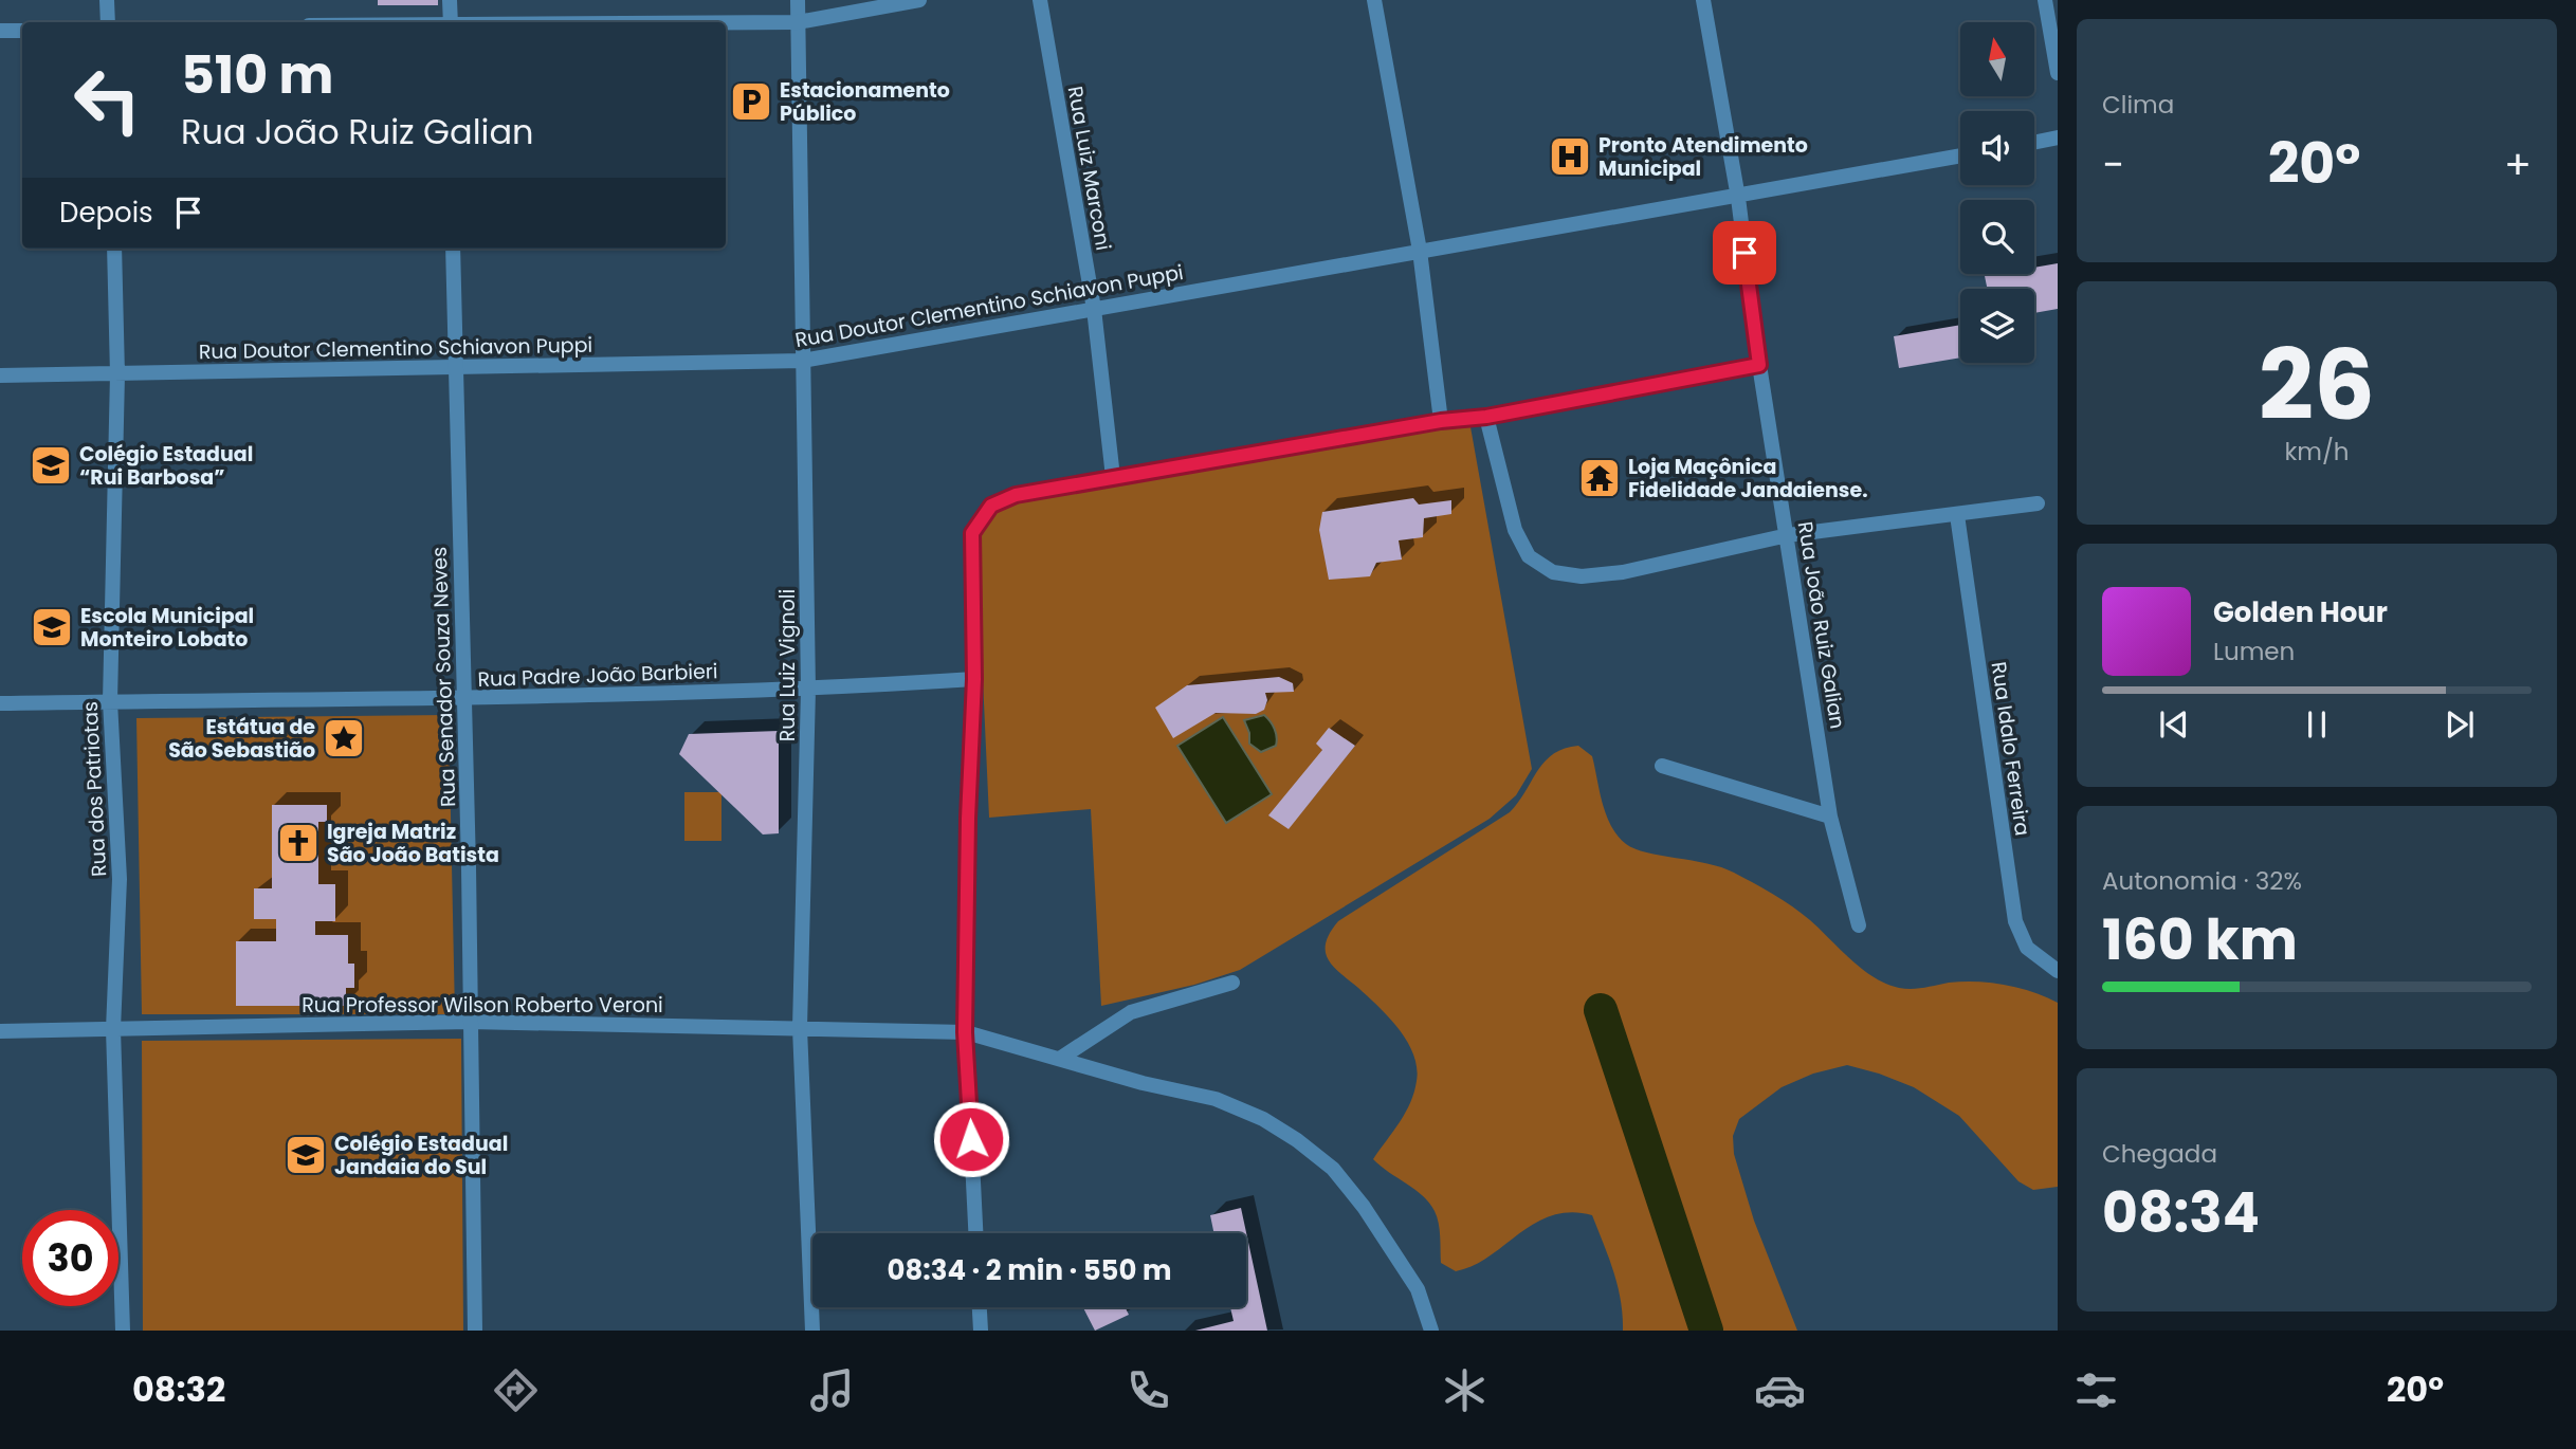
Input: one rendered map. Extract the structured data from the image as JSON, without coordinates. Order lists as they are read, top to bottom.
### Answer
{
  "streets": {
    "street": [
      "Rua Luiz Marconi",
      "Rua Doutor Clementino Schiavon Puppi",
      "Rua João Ruiz Galian",
      "Rua Luiz Vignoli",
      "Rua Padre João Barbieri",
      "Rua Senador Souza Neves",
      "Rua Idalo Ferreira",
      "Rua dos Patriotas",
      "Rua Professor Wilson Roberto Veroni"
    ]
  },
  "crossings": [
    ["Rua Luiz Marconi", "Rua Doutor Clementino Schiavon Puppi"],
    ["Rua Doutor Clementino Schiavon Puppi", "Rua João Ruiz Galian"],
    ["Rua Doutor Clementino Schiavon Puppi", "Rua Luiz Vignoli"],
    ["Rua Doutor Clementino Schiavon Puppi", "Rua Senador Souza Neves"],
    ["Rua Doutor Clementino Schiavon Puppi", "Rua dos Patriotas"],
    ["Rua Luiz Vignoli", "Rua Padre João Barbieri"],
    ["Rua Luiz Vignoli", "Rua Professor Wilson Roberto Veroni"],
    ["Rua Padre João Barbieri", "Rua Senador Souza Neves"],
    ["Rua Padre João Barbieri", "Rua dos Patriotas"],
    ["Rua Senador Souza Neves", "Rua Professor Wilson Roberto Veroni"],
    ["Rua dos Patriotas", "Rua Professor Wilson Roberto Veroni"]
  ],
  "places": {
    "parking": ["Estacionamento Público"],
    "hospital": ["Pronto Atendimento Municipal"],
    "school or university": ["Colégio Estadual “Rui Barbosa”", "Escola Municipal Monteiro Lobato", "Colégio Estadual Jandaia do Sul"],
    "temple": ["Loja Maçônica Fidelidade Jandaiense."],
    "place": ["Estátua de São Sebastião"],
    "church": ["Igreja Matriz São João Batista"]
  },
  "north": "top",
  "page": {
    "tile": [
      "Clima",
      ["26", "km/h"],
      ["Autonomia · 32%", "160 km"],
      ["Chegada", "08:34"]
    ],
    "turn": ["510 m", "Rua João Ruiz Galian"],
    "heat": ["−", "20°", "+"],
    "then": "Depois",
    "song": ["Golden Hour", "Lumen"],
    "limit": "30",
    "trip": "08:34 · 2 min · 550 m",
    "tabs": ["08:32", "20°"]
  }
}
